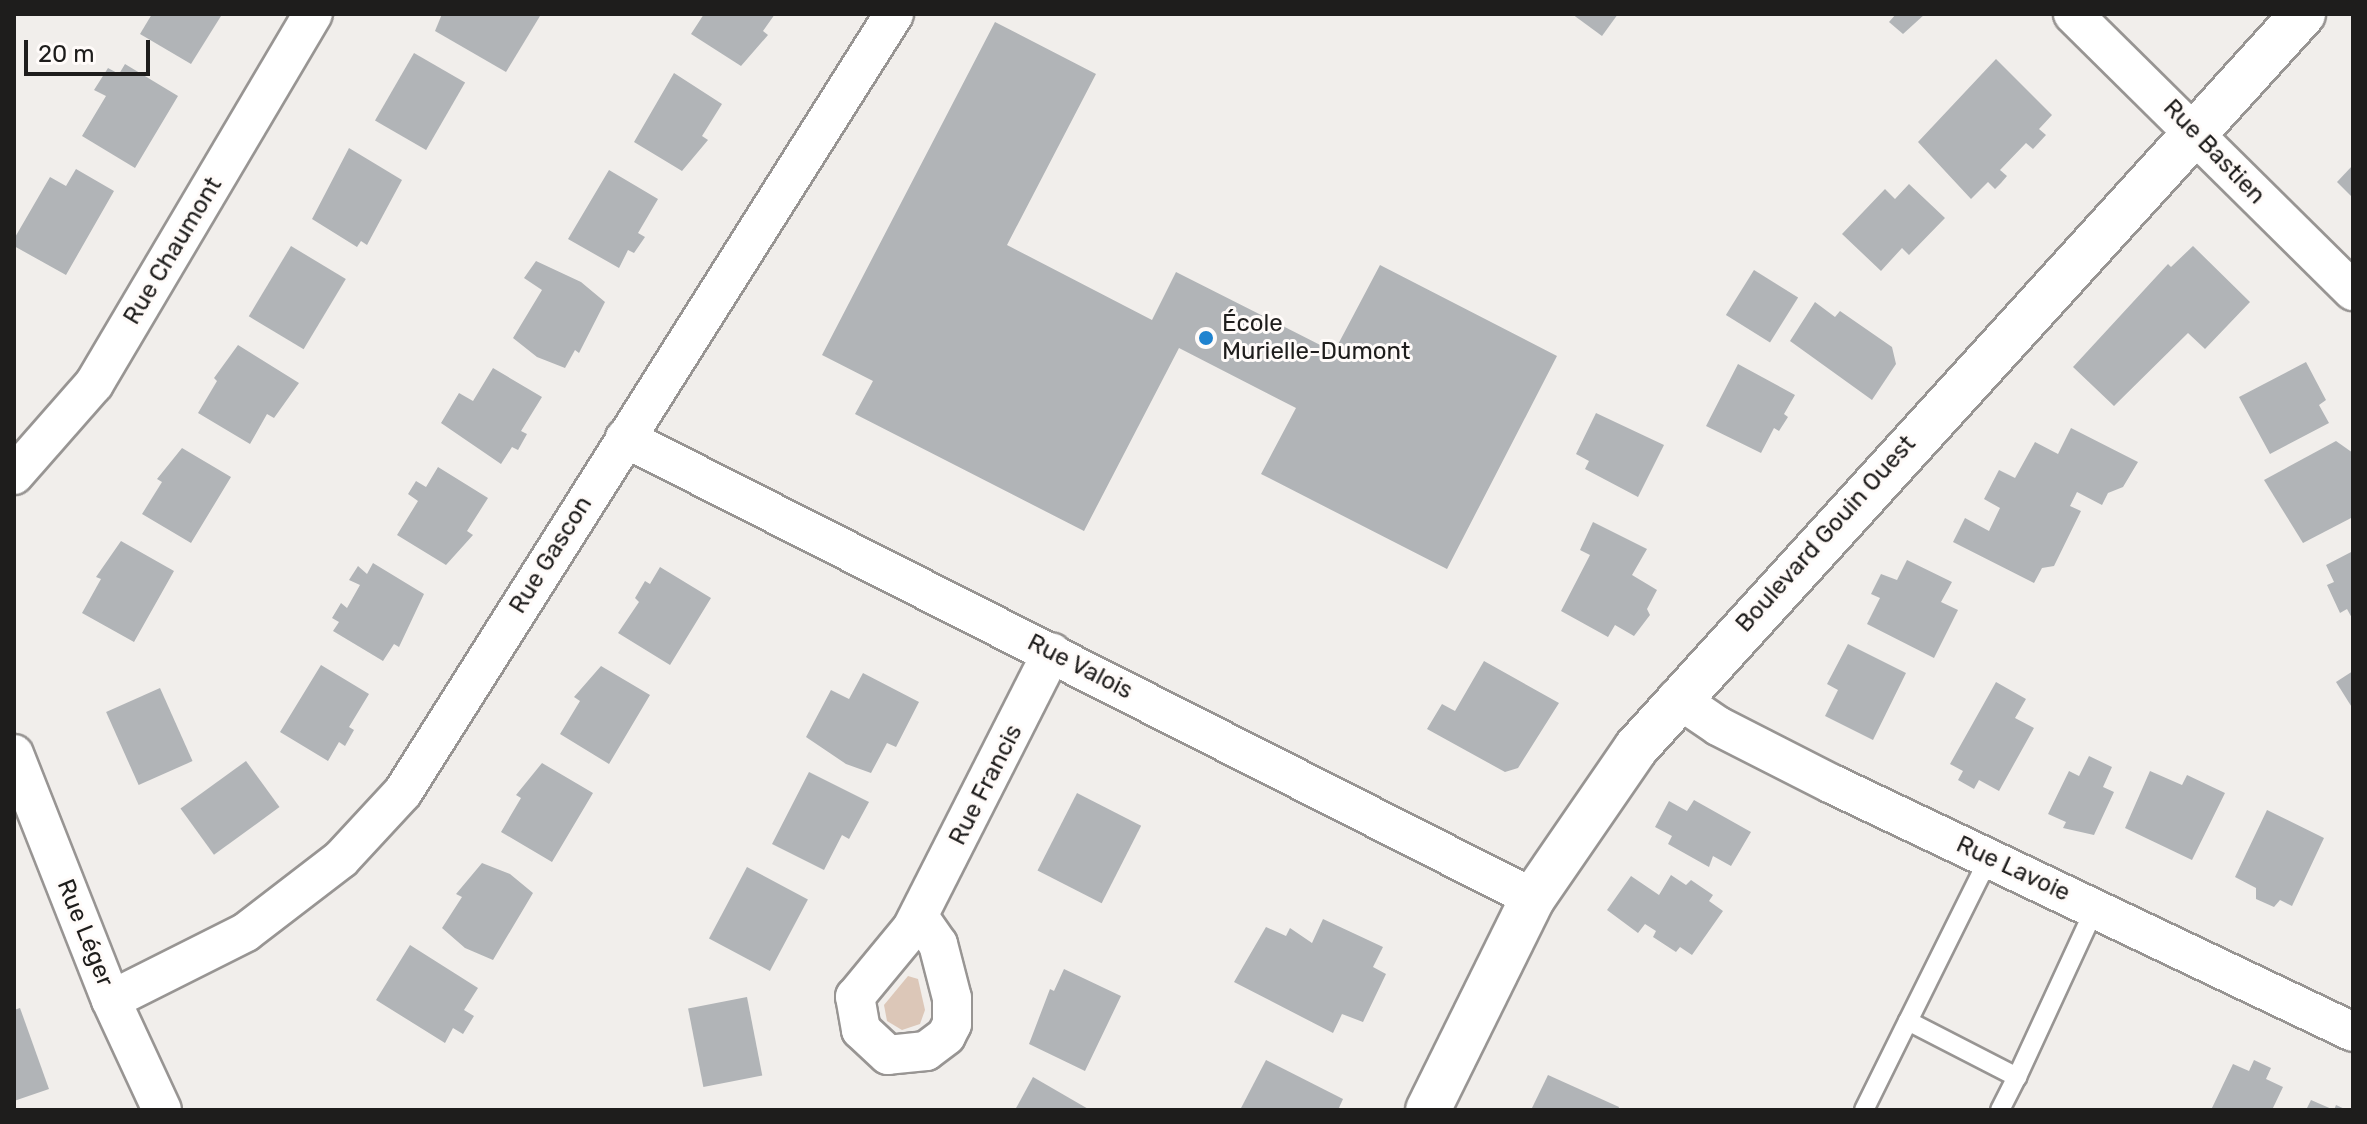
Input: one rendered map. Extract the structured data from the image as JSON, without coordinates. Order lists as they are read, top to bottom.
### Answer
{
  "streets": {
    "street": [
      "Rue Bastien",
      "Rue Chaumont",
      "Boulevard Gouin Ouest",
      "Rue Gascon",
      "Rue Valois",
      "Rue Francis",
      "Rue Lavoie",
      "Rue Léger"
    ]
  },
  "crossings": [
    ["Rue Bastien", "Boulevard Gouin Ouest"],
    ["Boulevard Gouin Ouest", "Rue Valois"],
    ["Boulevard Gouin Ouest", "Rue Lavoie"],
    ["Rue Gascon", "Rue Valois"],
    ["Rue Gascon", "Rue Léger"],
    ["Rue Valois", "Rue Francis"]
  ],
  "places": ["École Murielle-Dumont"],
  "scale_bar": "20 m"
}
